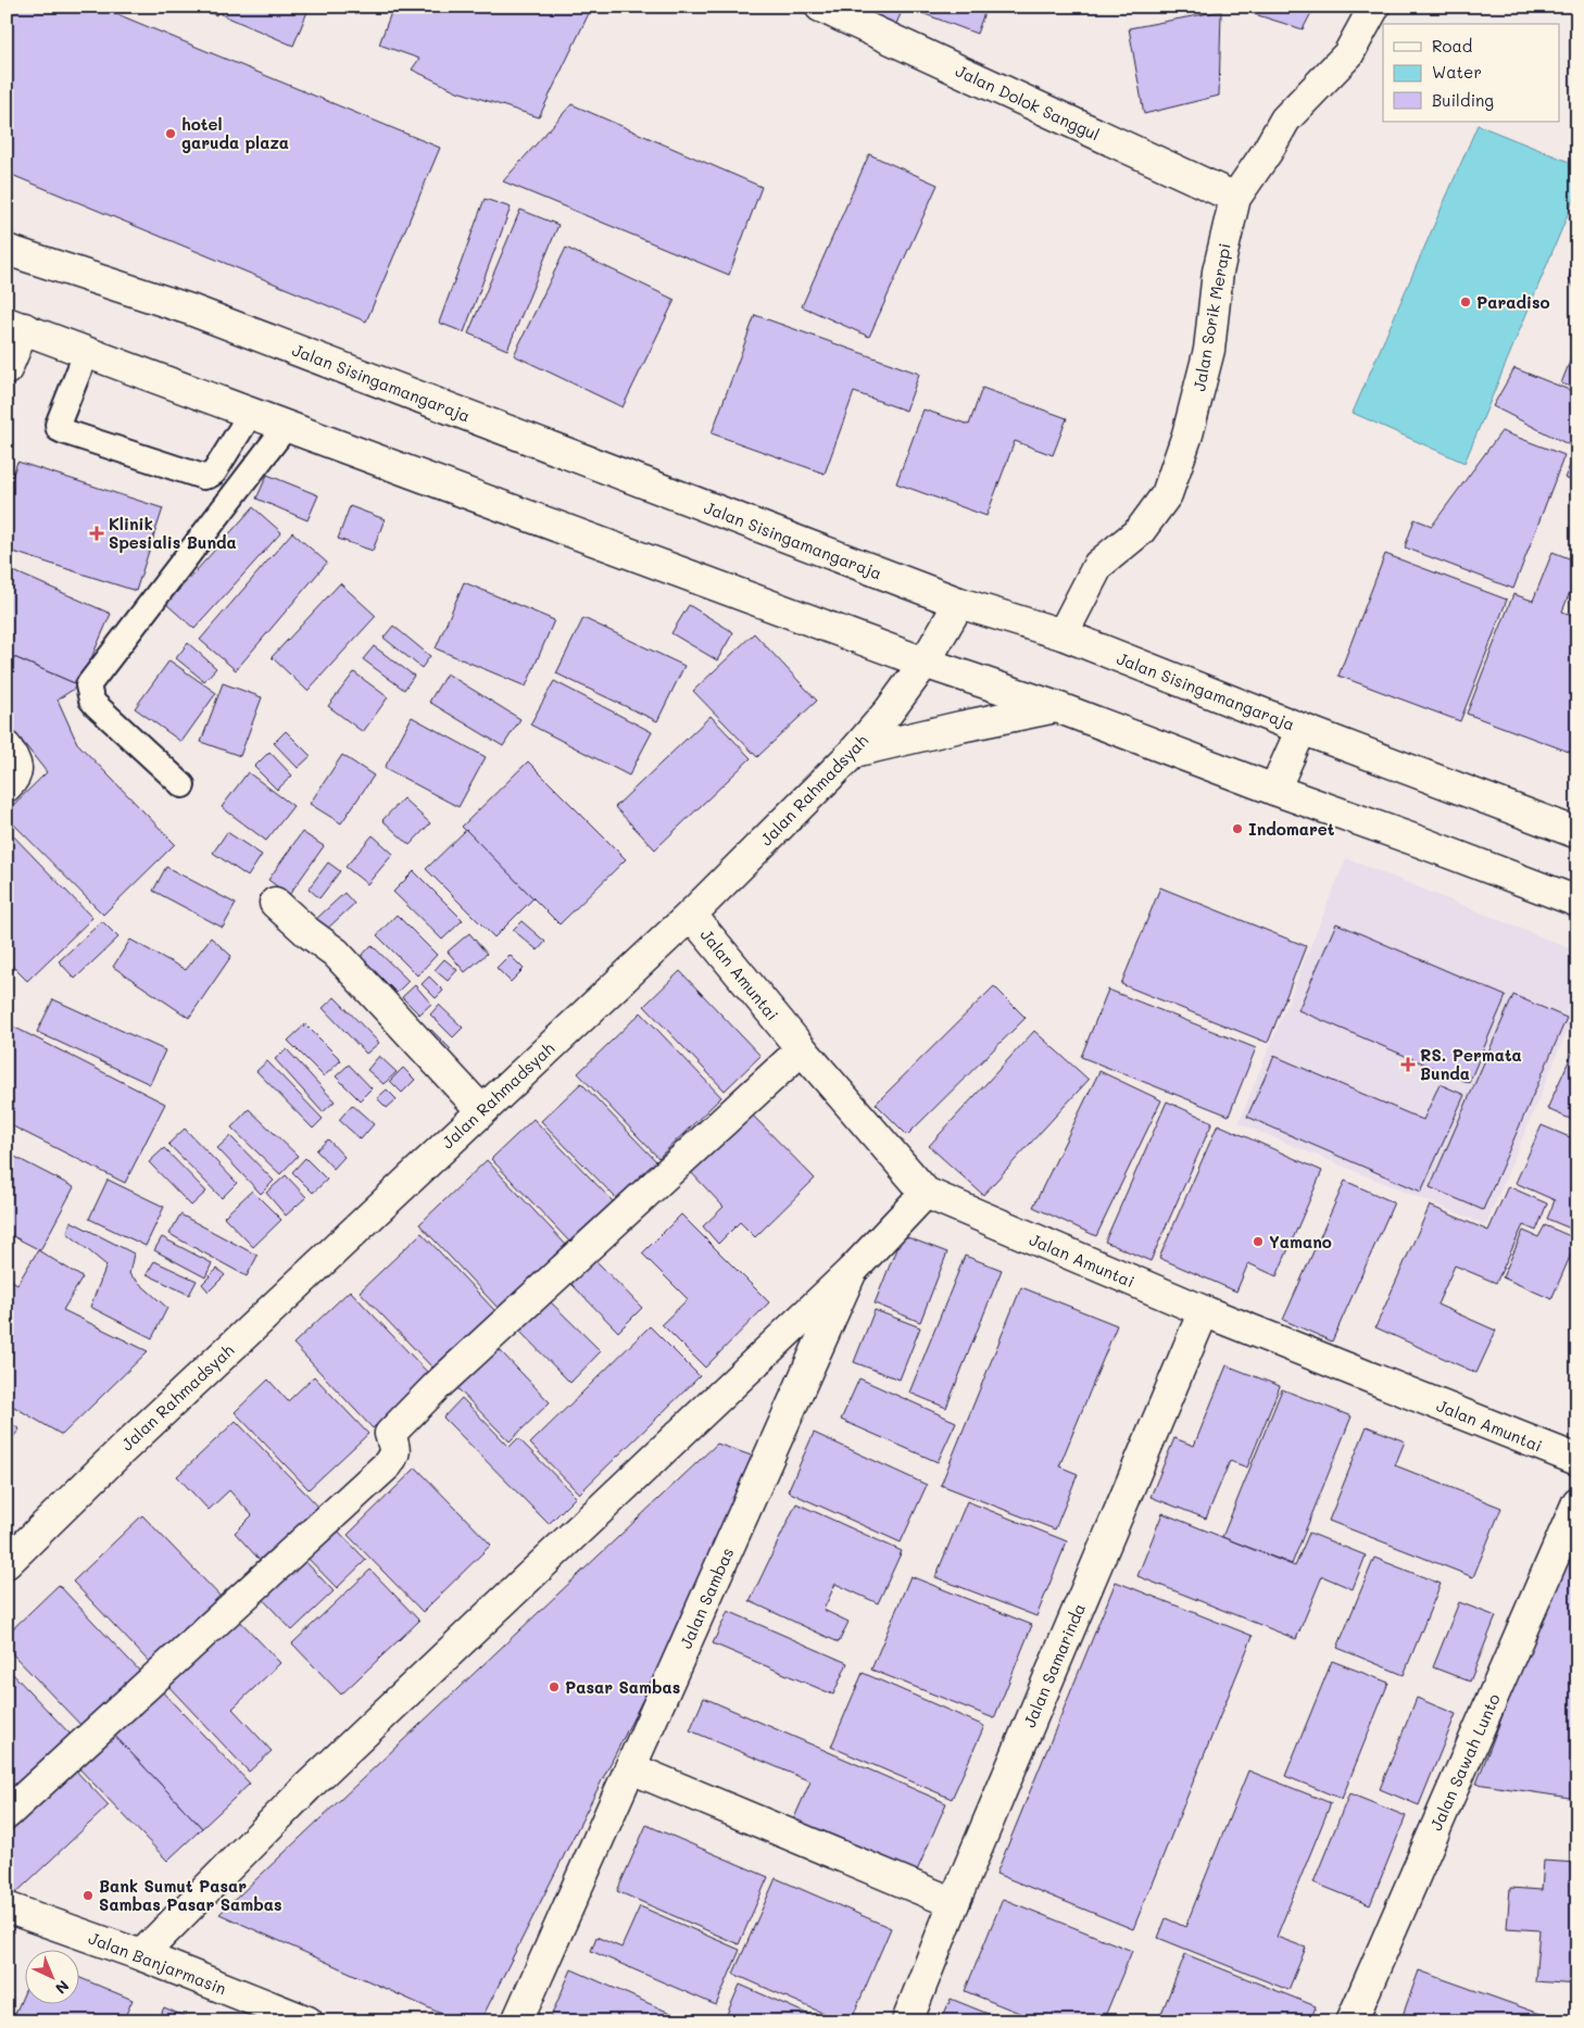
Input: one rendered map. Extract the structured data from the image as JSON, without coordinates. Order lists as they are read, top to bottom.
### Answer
{
  "streets": {
    "street": [
      "Jalan Dolok Sanggul",
      "Jalan Sorik Merapi",
      "Jalan Sisingamangaraja",
      "Jalan Rahmadsyah",
      "Jalan Amuntai",
      "Jalan Sambas",
      "Jalan Samarinda",
      "Jalan Sawah Lunto",
      "Jalan Banjarmasin"
    ]
  },
  "crossings": [
    ["Jalan Dolok Sanggul", "Jalan Sorik Merapi"],
    ["Jalan Sorik Merapi", "Jalan Sisingamangaraja"],
    ["Jalan Sisingamangaraja", "Jalan Rahmadsyah"],
    ["Jalan Rahmadsyah", "Jalan Amuntai"],
    ["Jalan Amuntai", "Jalan Sambas"],
    ["Jalan Amuntai", "Jalan Samarinda"]
  ],
  "places": {
    "other": [
      "hotel garuda plaza",
      "Paradiso",
      "Indomaret",
      "Yamano",
      "Pasar Sambas",
      "Bank Sumut Pasar Sambas Pasar Sambas"
    ],
    "health": ["Klinik Spesialis Bunda", "RS. Permata Bunda"]
  },
  "legend": ["Road", "Water", "Building"],
  "north": "bottom right"
}
